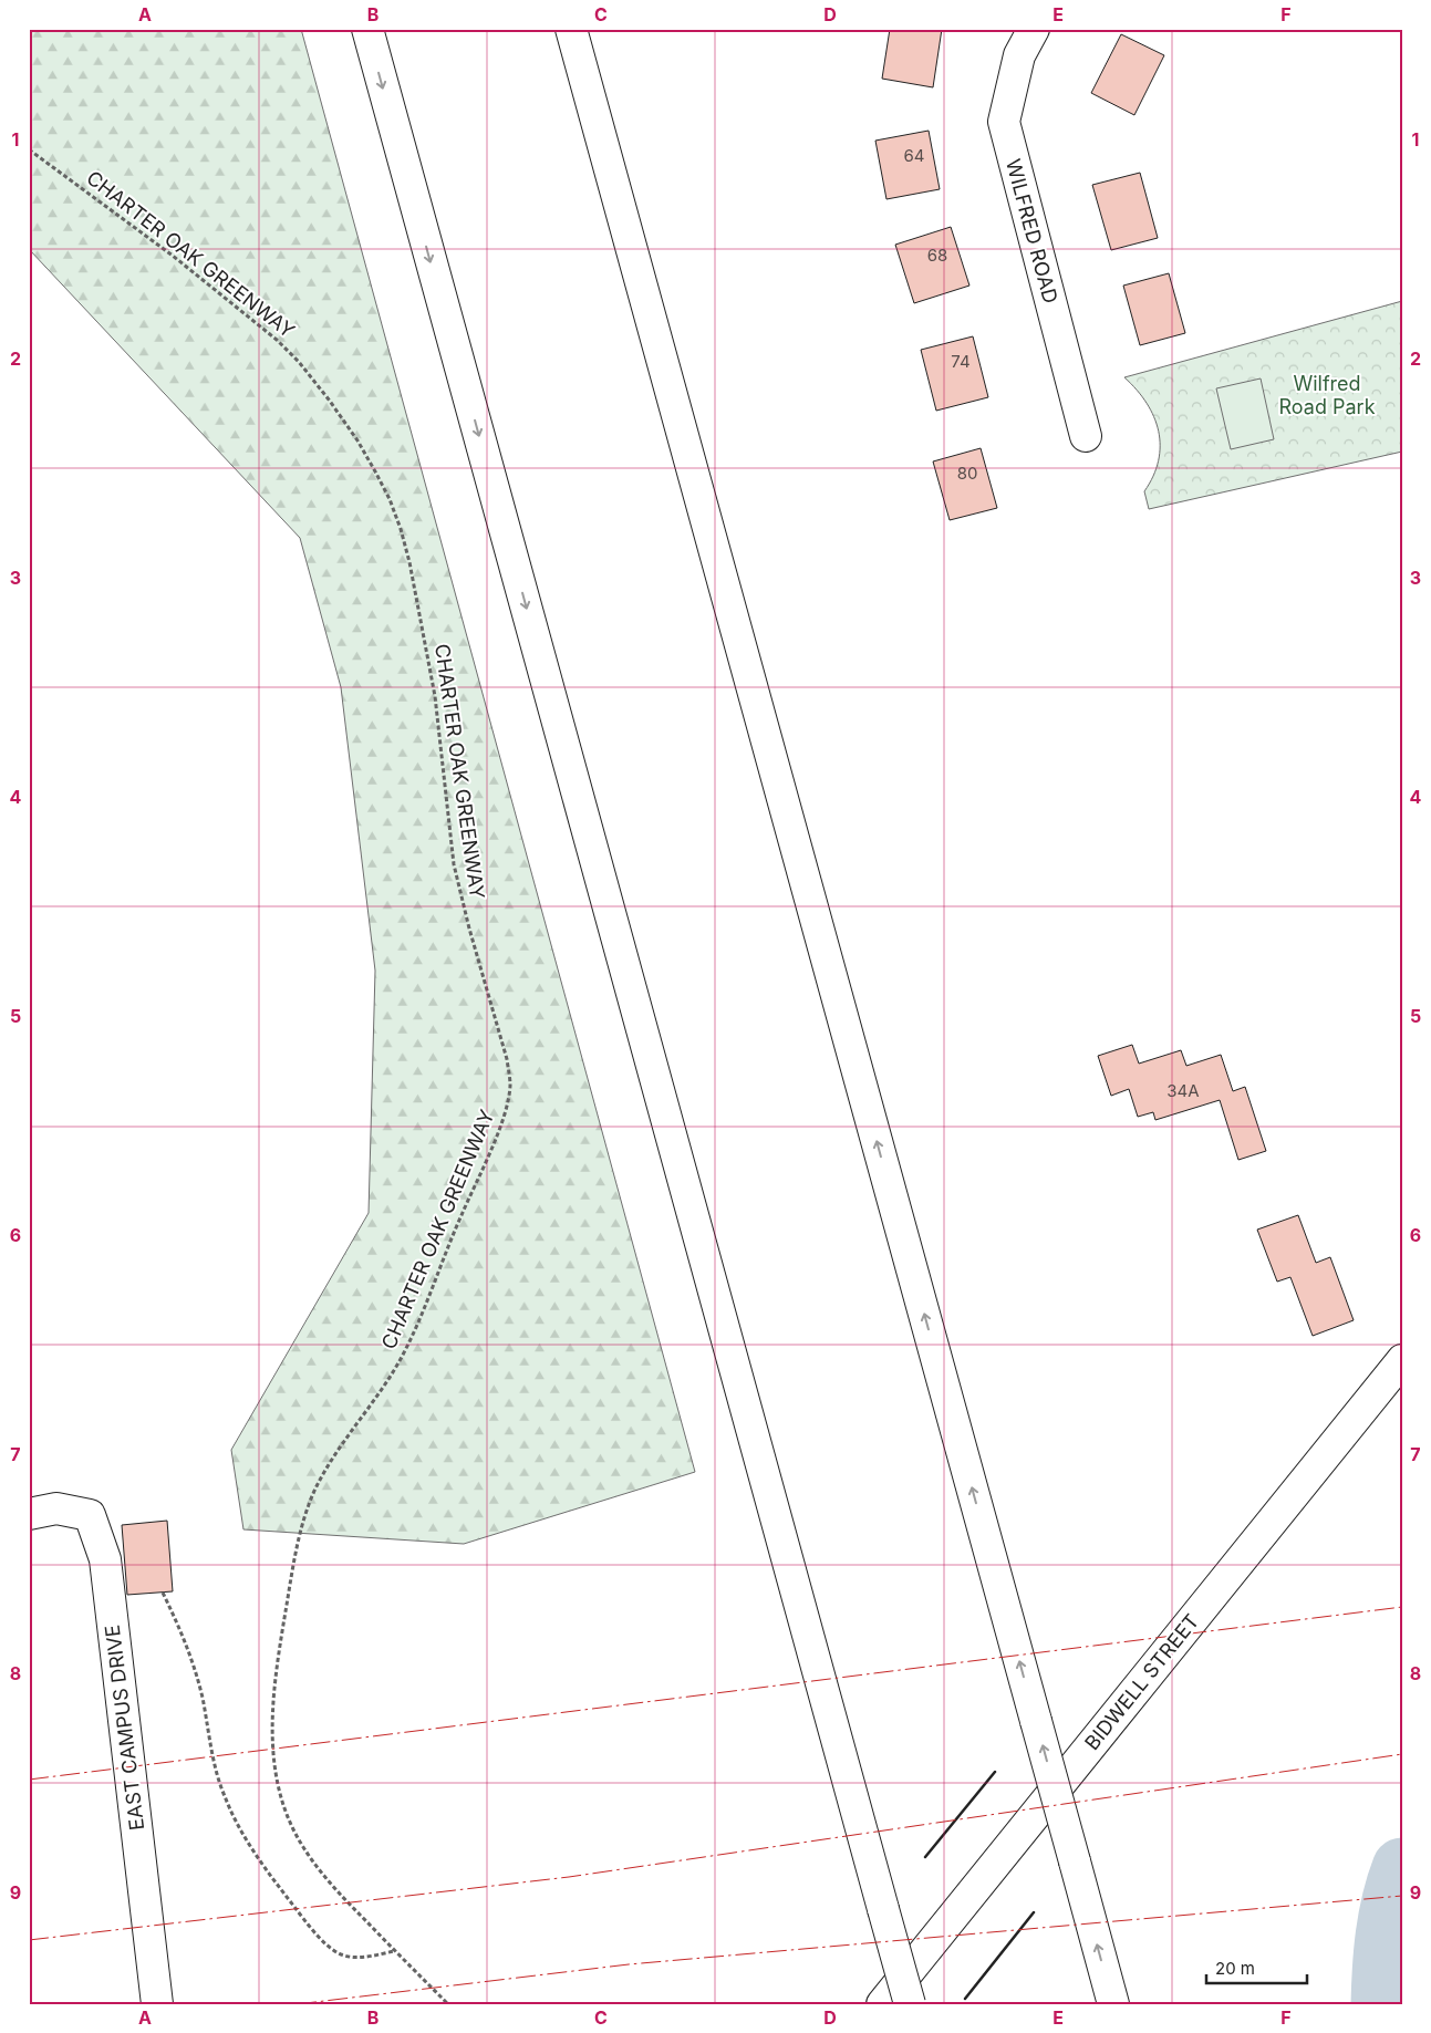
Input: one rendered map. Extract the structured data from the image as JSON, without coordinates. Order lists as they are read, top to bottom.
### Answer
{
  "streets": {
    "main road": ["WILFRED ROAD", "BIDWELL STREET", "EAST CAMPUS DRIVE"],
    "path": ["CHARTER OAK GREENWAY"]
  },
  "parks": ["Wilfred Road Park"],
  "house_numbers": [
    "64",
    "68",
    "74",
    "80",
    "34A"
  ],
  "scale_bar": "20 m",
  "grid": {
    "columns": [
      "A",
      "B",
      "C",
      "D",
      "E",
      "F"
    ],
    "rows": [
      "1",
      "2",
      "3",
      "4",
      "5",
      "6",
      "7",
      "8",
      "9"
    ]
  }
}
